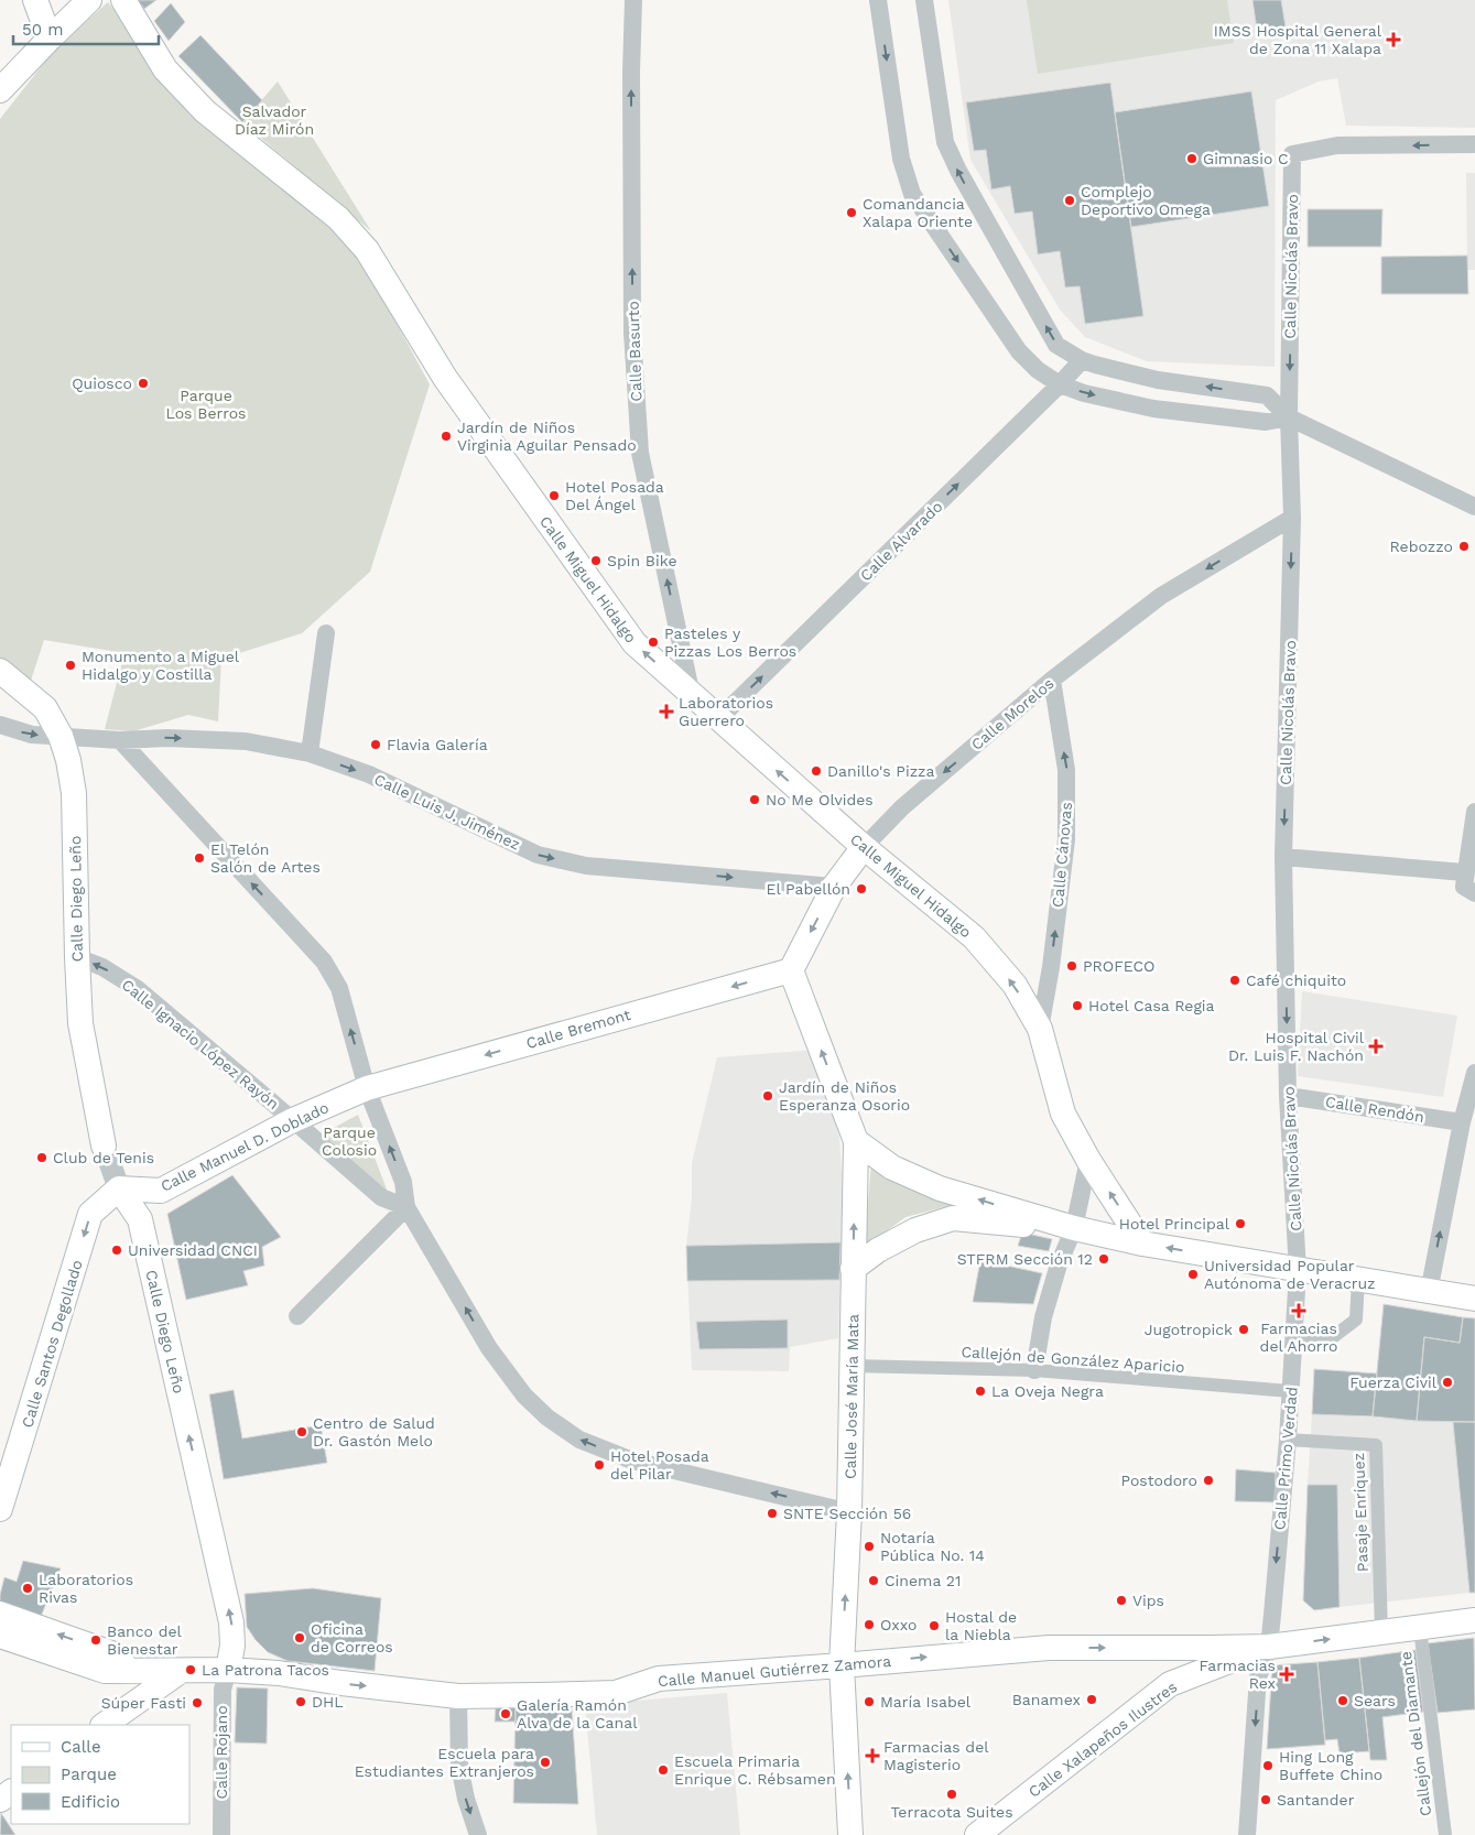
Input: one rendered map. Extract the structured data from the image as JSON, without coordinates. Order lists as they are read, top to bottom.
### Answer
{
  "streets": {
    "main road": [
      "Calle Miguel Hidalgo",
      "Calle Morelos",
      "Calle Diego Leño",
      "Calle Bremont",
      "Calle Manuel D. Doblado",
      "Calle Santos Degollado",
      "Calle José María Mata",
      "Calle Manuel Gutiérrez Zamora",
      "Calle Xalapeños Ilustres"
    ],
    "street": [
      "Calle Nicolás Bravo",
      "Calle Basurto",
      "Calle Alvarado",
      "Calle Luis J. Jiménez",
      "Calle Cánovas",
      "Calle Ignacio López Rayón",
      "Calle Rendón",
      "Callejón de González Aparicio",
      "Calle Primo Verdad",
      "Pasaje Enríquez",
      "Callejón del Diamante",
      "Calle Rojano"
    ]
  },
  "crossings": [
    ["Calle Nicolás Bravo", "Calle Morelos"],
    ["Calle Nicolás Bravo", "Calle Rendón"],
    ["Calle Nicolás Bravo", "Calle Primo Verdad"],
    ["Calle Basurto", "Calle Miguel Hidalgo"],
    ["Calle Alvarado", "Calle Miguel Hidalgo"],
    ["Calle Miguel Hidalgo", "Calle Morelos"],
    ["Calle Miguel Hidalgo", "Calle Cánovas"],
    ["Calle Morelos", "Calle Luis J. Jiménez"],
    ["Calle Morelos", "Calle Cánovas"],
    ["Calle Morelos", "Calle Bremont"],
    ["Calle Morelos", "Calle José María Mata"],
    ["Calle Luis J. Jiménez", "Calle Diego Leño"],
    ["Calle Diego Leño", "Calle Ignacio López Rayón"],
    ["Calle Diego Leño", "Calle Manuel D. Doblado"],
    ["Calle Diego Leño", "Calle Santos Degollado"],
    ["Calle Diego Leño", "Calle Manuel Gutiérrez Zamora"],
    ["Calle Diego Leño", "Calle Rojano"],
    ["Calle Bremont", "Calle Manuel D. Doblado"],
    ["Calle Bremont", "Calle José María Mata"],
    ["Calle Ignacio López Rayón", "Calle Manuel D. Doblado"],
    ["Calle Manuel D. Doblado", "Calle Santos Degollado"],
    ["Callejón de González Aparicio", "Calle José María Mata"],
    ["Callejón de González Aparicio", "Calle Primo Verdad"],
    ["Calle José María Mata", "Calle Manuel Gutiérrez Zamora"],
    ["Calle Primo Verdad", "Pasaje Enríquez"],
    ["Calle Primo Verdad", "Calle Manuel Gutiérrez Zamora"],
    ["Calle Primo Verdad", "Calle Xalapeños Ilustres"],
    ["Calle Manuel Gutiérrez Zamora", "Calle Xalapeños Ilustres"],
    ["Calle Manuel Gutiérrez Zamora", "Calle Rojano"]
  ],
  "one_way": [
    "Calle Nicolás Bravo",
    "Calle Basurto",
    "Calle Alvarado",
    "Calle Miguel Hidalgo",
    "Calle Morelos",
    "Calle Luis J. Jiménez",
    "Calle Cánovas",
    "Calle Diego Leño",
    "Calle Bremont",
    "Calle Santos Degollado",
    "Calle José María Mata",
    "Calle Primo Verdad",
    "Calle Manuel Gutiérrez Zamora"
  ],
  "parks": ["Salvador Díaz Mirón", "Parque Los Berros", "Parque Colosio"],
  "places": {
    "health": [
      "IMSS Hospital General de Zona 11 Xalapa",
      "Laboratorios Guerrero",
      "Hospital Civil Dr. Luis F. Nachón",
      "Farmacias del Ahorro",
      "Farmacias Rex",
      "Farmacias del Magisterio"
    ],
    "other": [
      "Gimnasio C",
      "Complejo Deportivo Omega",
      "Comandancia Xalapa Oriente",
      "Quiosco",
      "Jardín de Niños Virginia Aguilar Pensado",
      "Hotel Posada Del Ángel",
      "Rebozzo",
      "Spin Bike",
      "Pasteles y Pizzas Los Berros",
      "Monumento a Miguel Hidalgo y Costilla",
      "Flavia Galería",
      "Danillo's Pizza",
      "No Me Olvides",
      "El Telón Salón de Artes",
      "El Pabellón",
      "PROFECO",
      "Café chiquito",
      "Hotel Casa Regia",
      "Jardín de Niños Esperanza Osorio",
      "Club de Tenis",
      "Hotel Principal",
      "Universidad CNCI",
      "STFRM Sección 12",
      "Universidad Popular Autónoma de Veracruz",
      "Jugotropick",
      "Fuerza Civil",
      "La Oveja Negra",
      "Centro de Salud Dr. Gastón Melo",
      "Hotel Posada del Pilar",
      "Postodoro",
      "SNTE Sección 56",
      "Notaría Pública No. 14",
      "Cinema 21",
      "Laboratorios Rivas",
      "Vips",
      "Oxxo",
      "Hostal de la Niebla",
      "Oficina de Correos",
      "Banco del Bienestar",
      "La Patrona Tacos",
      "Banamex",
      "Sears",
      "DHL",
      "María Isabel",
      "Súper Fasti",
      "Galería Ramón Alva de la Canal",
      "Escuela para Estudiantes Extranjeros",
      "Hing Long Buffete Chino",
      "Escuela Primaria Enrique C. Rébsamen",
      "Terracota Suites",
      "Santander"
    ]
  },
  "legend": ["Calle", "Parque", "Edificio"],
  "scale_bar": "50 m"
}
